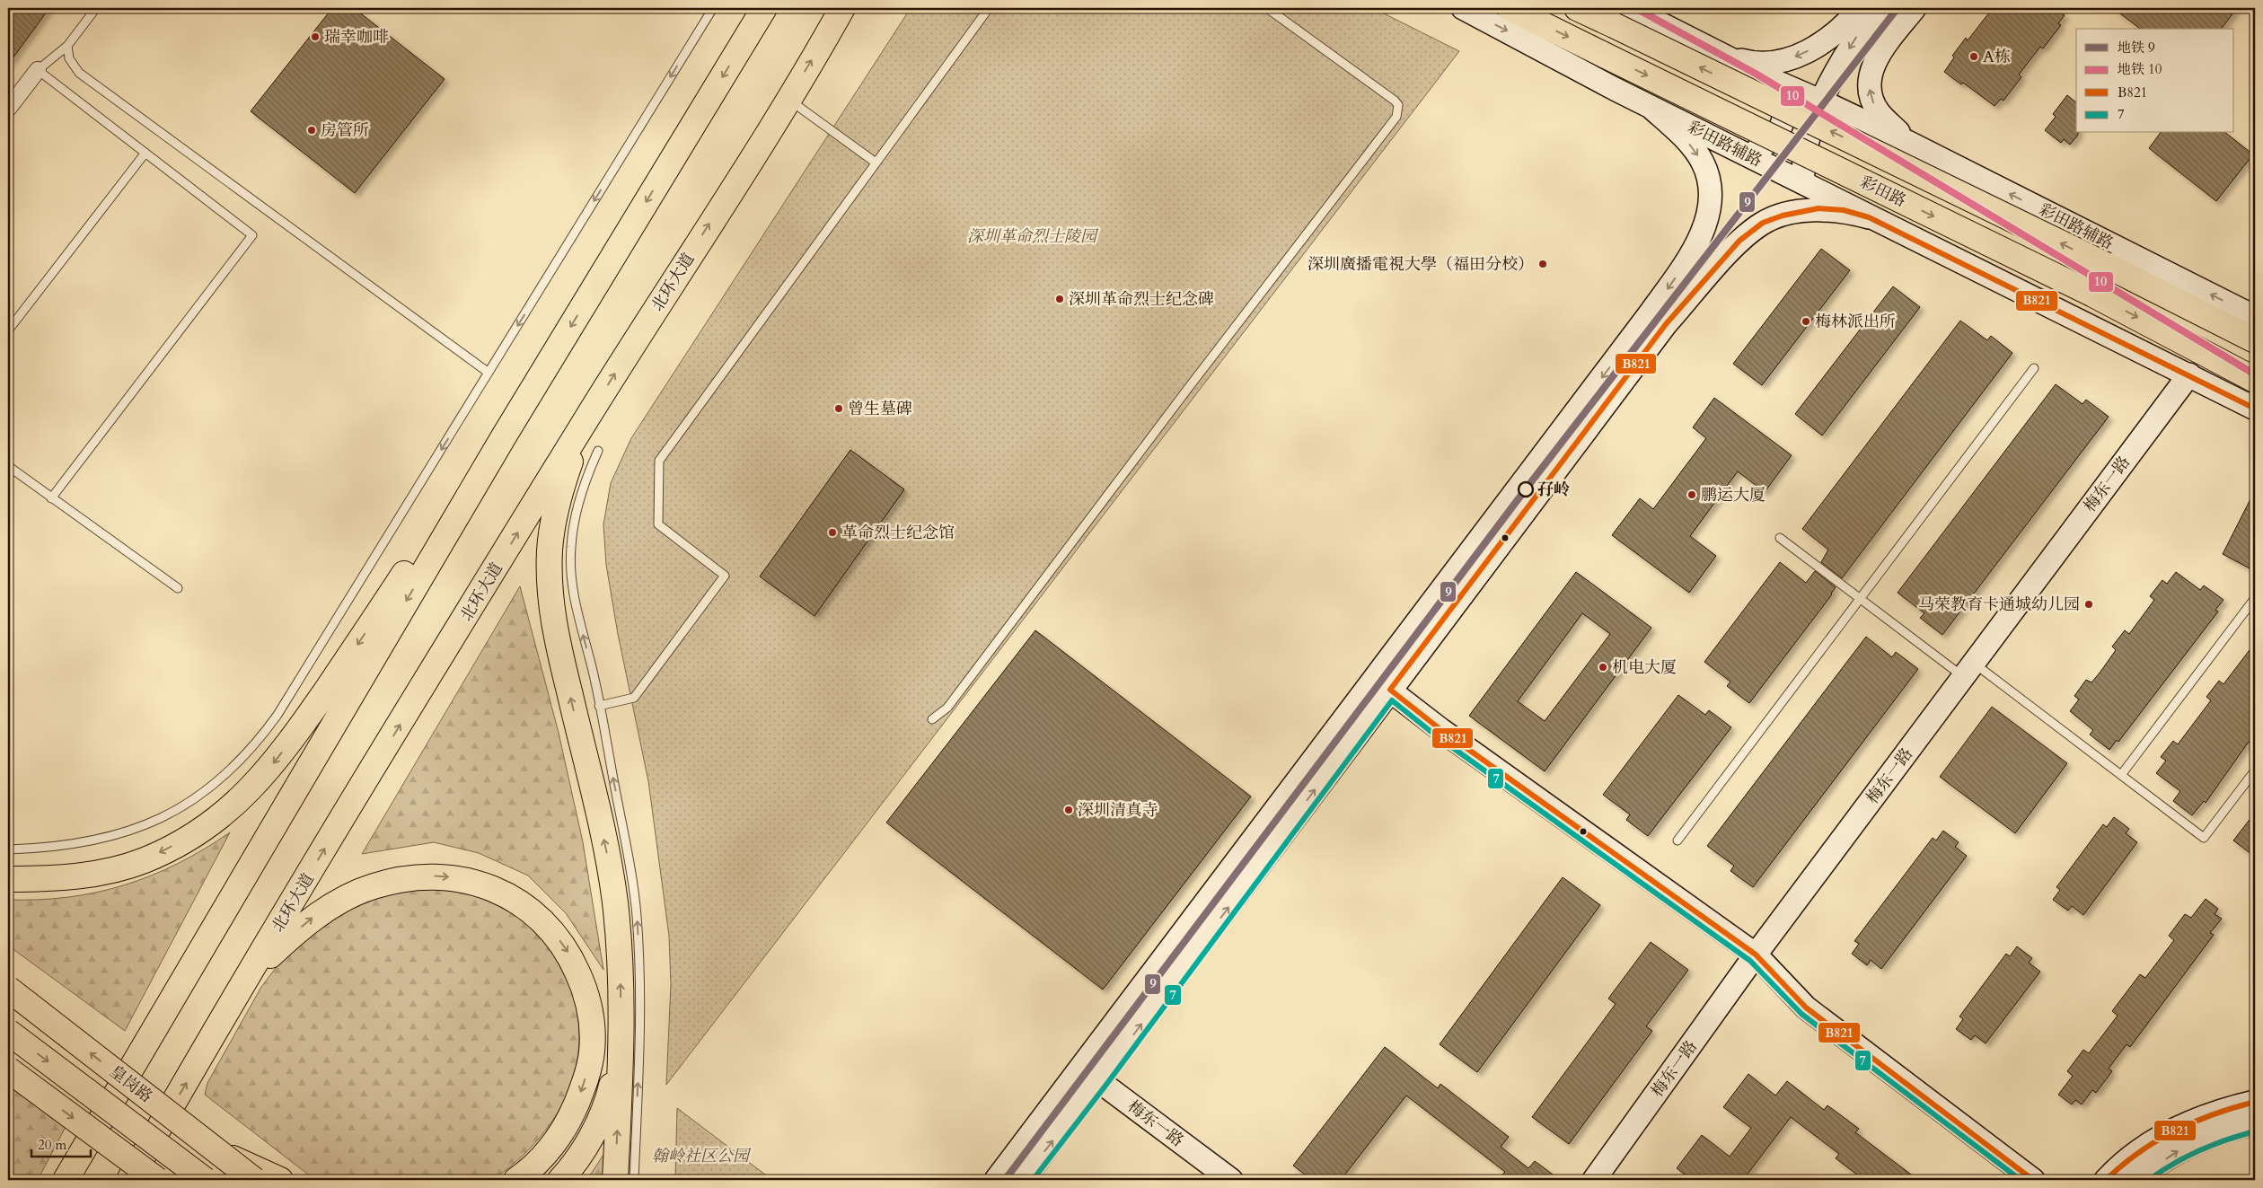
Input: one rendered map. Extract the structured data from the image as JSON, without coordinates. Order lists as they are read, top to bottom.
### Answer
{
  "streets": {
    "main road": [
      "彩田路辅路",
      "彩田路",
      "北环大道",
      "梅东一路",
      "皇岗路"
    ]
  },
  "crossings": [
    ["彩田路辅路", "彩田路"],
    ["彩田路辅路", "梅东一路"]
  ],
  "parks": ["深圳革命烈士陵园", "翰岭社区公园"],
  "places": [
    "瑞幸咖啡",
    "A栋",
    "房管所",
    "深圳廣播電視大學（福田分校）",
    "深圳革命烈士纪念碑",
    "梅林派出所",
    "曾生墓碑",
    "孖岭",
    "鹏运大厦",
    "革命烈士纪念馆",
    "马荣教育卡通城幼儿园",
    "机电大厦",
    "深圳清真寺"
  ],
  "lines": [
    "metro line 9",
    "metro line 10",
    "transit line B821",
    "transit line 7"
  ],
  "legend": [
    "地铁 9",
    "地铁 10",
    "B821",
    "7"
  ],
  "scale_bar": "20 m"
}
